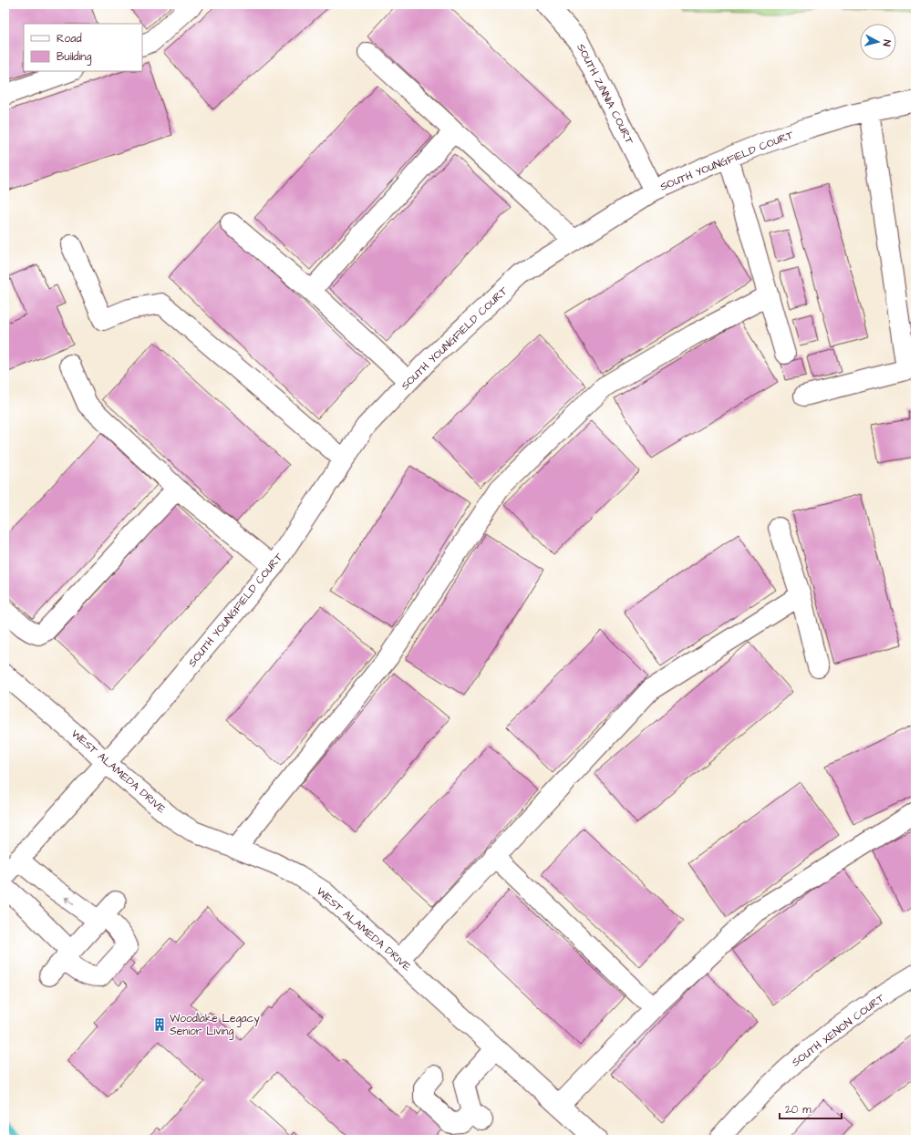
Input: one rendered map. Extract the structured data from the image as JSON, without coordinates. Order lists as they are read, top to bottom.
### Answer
{
  "streets": {
    "street": [
      "SOUTH ZINNIA COURT",
      "SOUTH YOUNGFIELD COURT",
      "WEST ALAMEDA DRIVE",
      "SOUTH XENON COURT"
    ]
  },
  "crossings": [
    ["SOUTH ZINNIA COURT", "SOUTH YOUNGFIELD COURT"],
    ["SOUTH YOUNGFIELD COURT", "WEST ALAMEDA DRIVE"]
  ],
  "places": {
    "building": ["Woodlake Legacy Senior Living"]
  },
  "legend": ["Road", "Building"],
  "scale_bar": "20 m",
  "north": "right"
}
